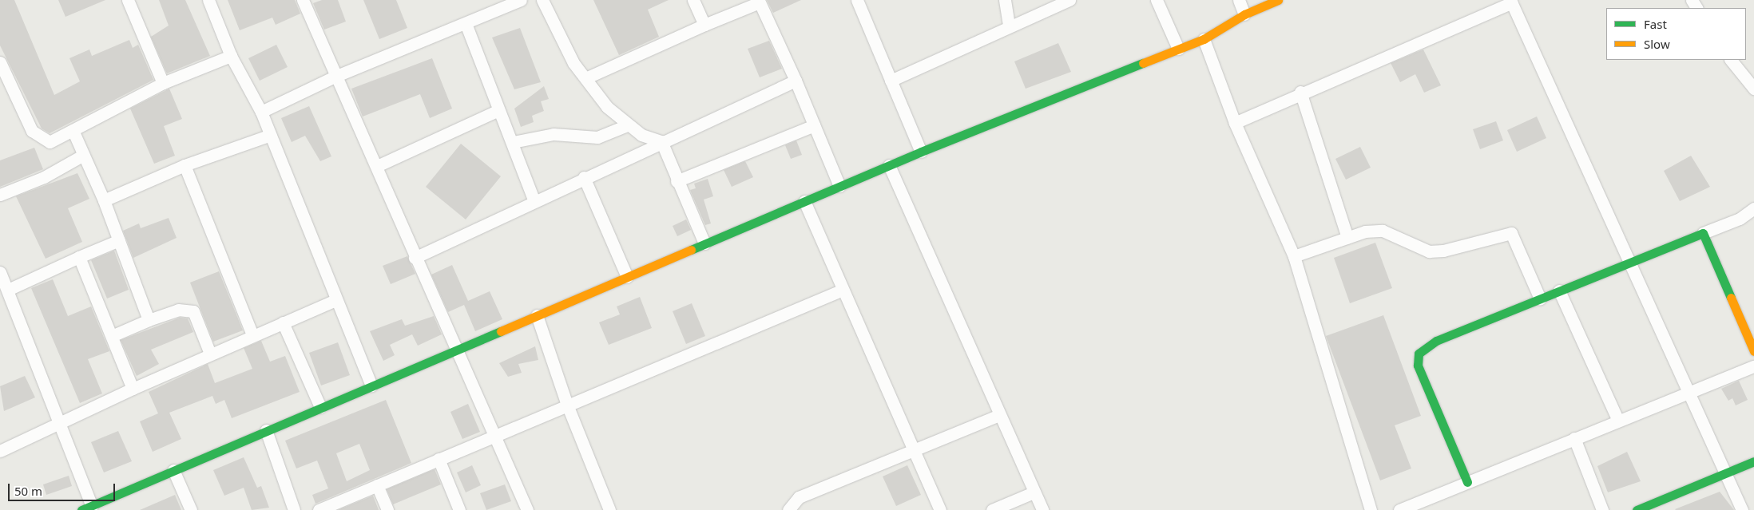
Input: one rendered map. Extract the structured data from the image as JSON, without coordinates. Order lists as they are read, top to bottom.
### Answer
{
  "legend": ["Fast", "Slow"],
  "scale_bar": "50 m"
}
